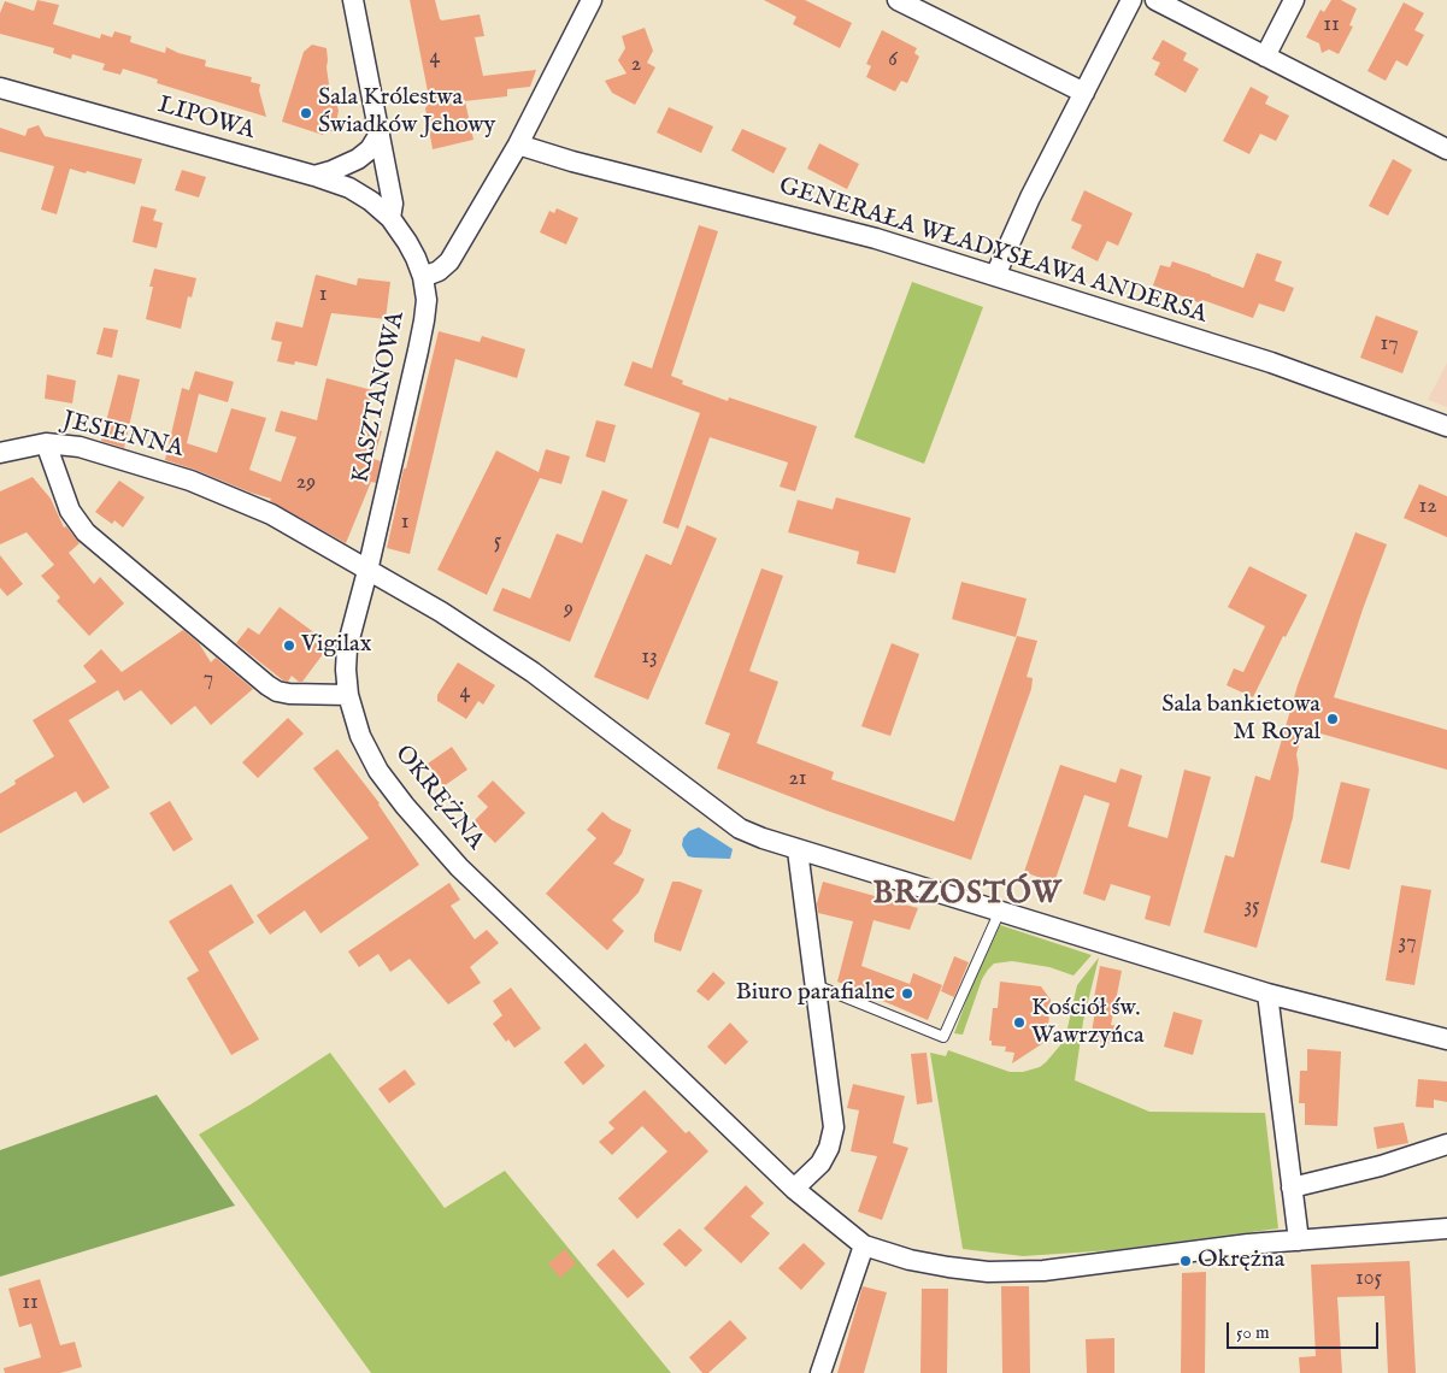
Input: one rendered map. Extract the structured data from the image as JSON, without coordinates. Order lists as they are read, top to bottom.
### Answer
{
  "streets": {
    "street": [
      "LIPOWA",
      "GENERAŁA WŁADYSŁAWA ANDERSA",
      "KASZTANOWA",
      "JESIENNA",
      "OKRĘŻNA"
    ]
  },
  "crossings": [
    ["LIPOWA", "KASZTANOWA"],
    ["KASZTANOWA", "JESIENNA"],
    ["KASZTANOWA", "OKRĘŻNA"],
    ["JESIENNA", "OKRĘŻNA"]
  ],
  "districts": ["BRZOSTÓW"],
  "places": [
    "Sala Królestwa Świadków Jehowy",
    "Vigilax",
    "Sala bankietowa M Royal",
    "Biuro parafialne",
    "Kościół św. Wawrzyńca",
    "Okrężna"
  ],
  "house_numbers": [
    "11",
    "4",
    "6",
    "2",
    "1",
    "17",
    "29",
    "12",
    "1",
    "5",
    "9",
    "13",
    "7",
    "4",
    "21",
    "35",
    "37",
    "105",
    "11"
  ],
  "scale_bar": "50 m"
}
